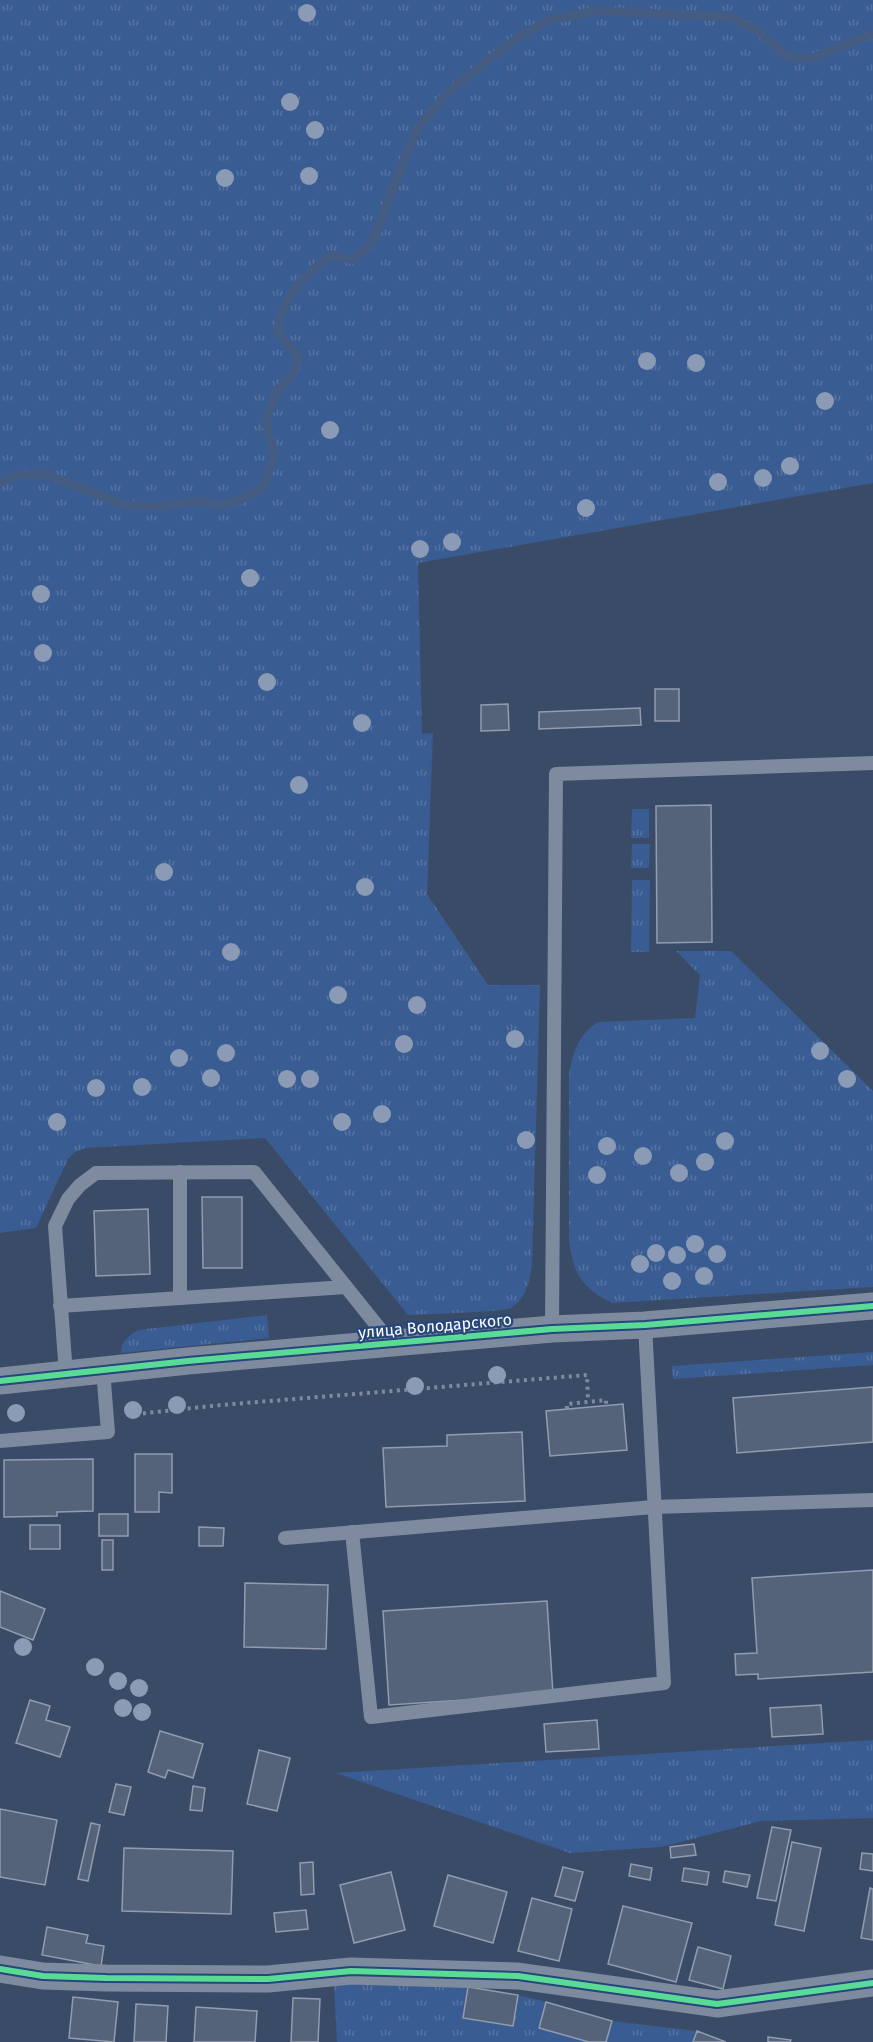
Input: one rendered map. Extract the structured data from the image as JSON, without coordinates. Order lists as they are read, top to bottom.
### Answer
{
  "streets": {
    "street": ["улица Володарского"]
  }
}
